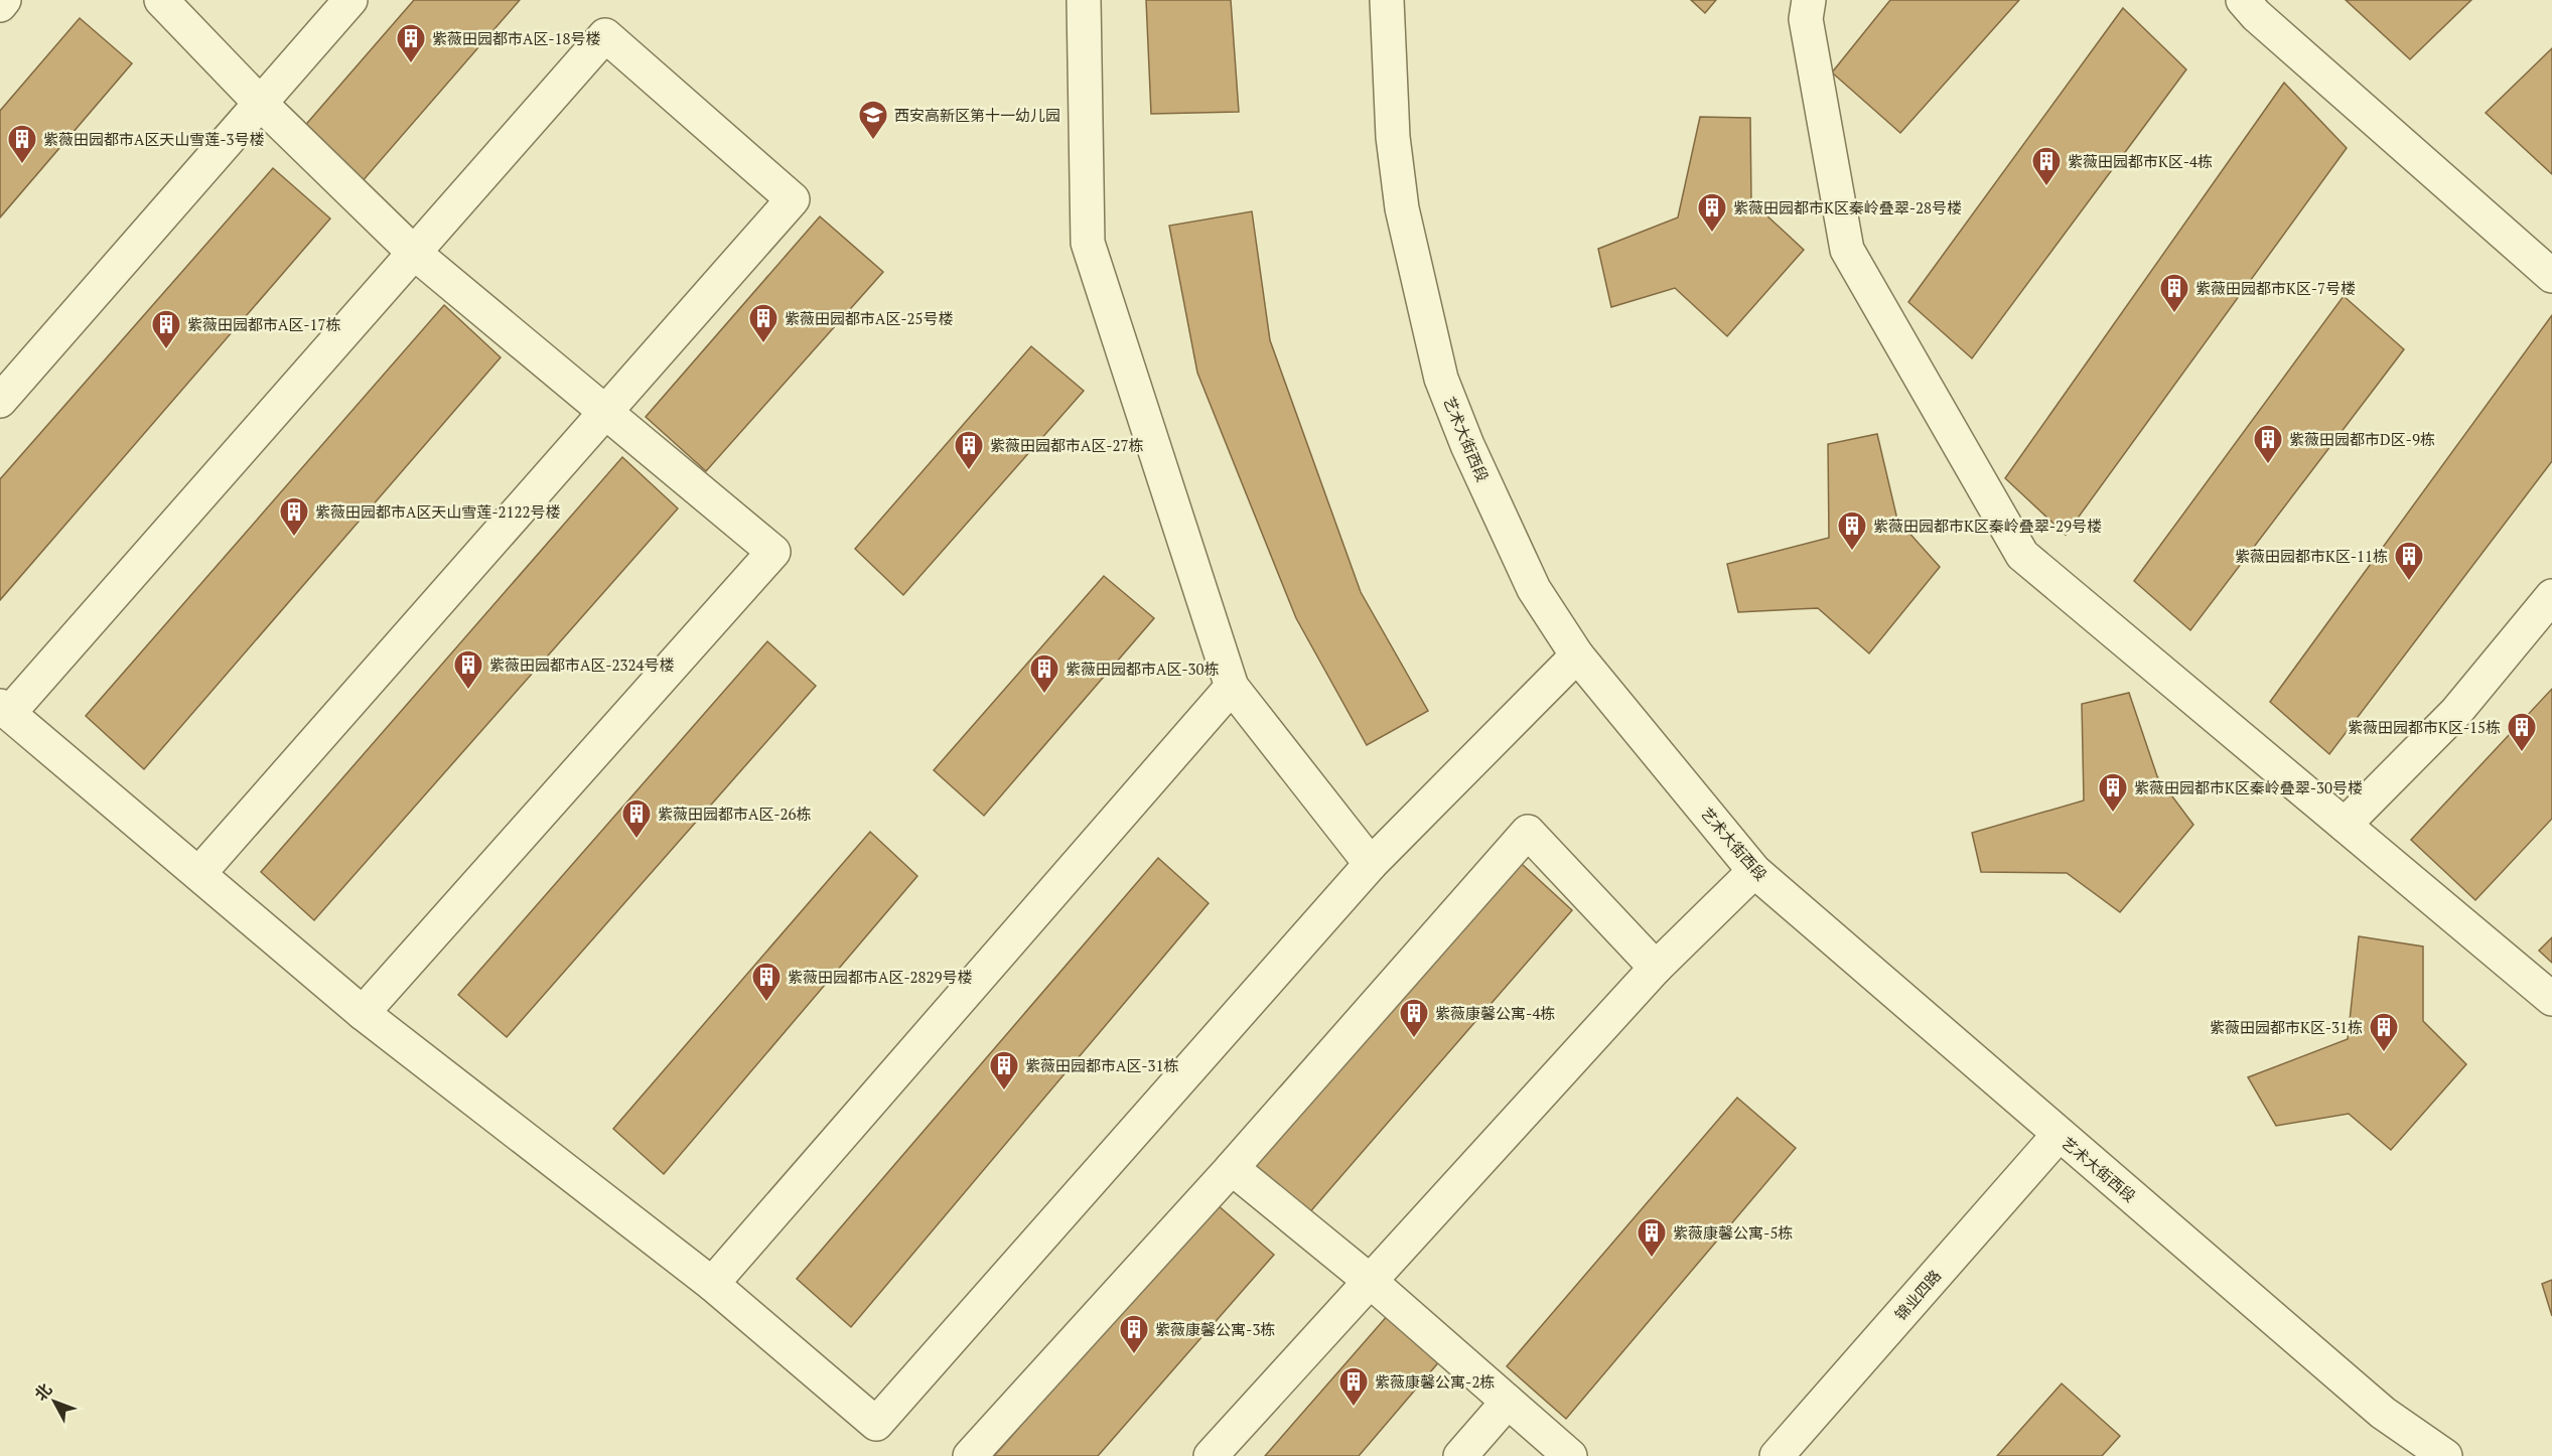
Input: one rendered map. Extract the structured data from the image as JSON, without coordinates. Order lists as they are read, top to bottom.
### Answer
{
  "streets": {
    "street": ["艺术大街西段", "锦业四路"]
  },
  "crossings": [
    ["艺术大街西段", "锦业四路"]
  ],
  "places": {
    "building": [
      "紫薇田园都市A区-18号楼",
      "紫薇田园都市A区天山雪莲-3号楼",
      "紫薇田园都市K区-4栋",
      "紫薇田园都市K区秦岭叠翠-28号楼",
      "紫薇田园都市K区-7号楼",
      "紫薇田园都市A区-25号楼",
      "紫薇田园都市A区-17栋",
      "紫薇田园都市D区-9栋",
      "紫薇田园都市A区-27栋",
      "紫薇田园都市A区天山雪莲-2122号楼",
      "紫薇田园都市K区秦岭叠翠-29号楼",
      "紫薇田园都市K区-11栋",
      "紫薇田园都市A区-2324号楼",
      "紫薇田园都市A区-30栋",
      "紫薇田园都市K区-15栋",
      "紫薇田园都市K区秦岭叠翠-30号楼",
      "紫薇田园都市A区-26栋",
      "紫薇田园都市A区-2829号楼",
      "紫薇康馨公寓-4栋",
      "紫薇田园都市K区-31栋",
      "紫薇田园都市A区-31栋",
      "紫薇康馨公寓-5栋",
      "紫薇康馨公寓-3栋",
      "紫薇康馨公寓-2栋"
    ],
    "school or university": ["西安高新区第十一幼儿园"]
  },
  "north": "top left"
}
